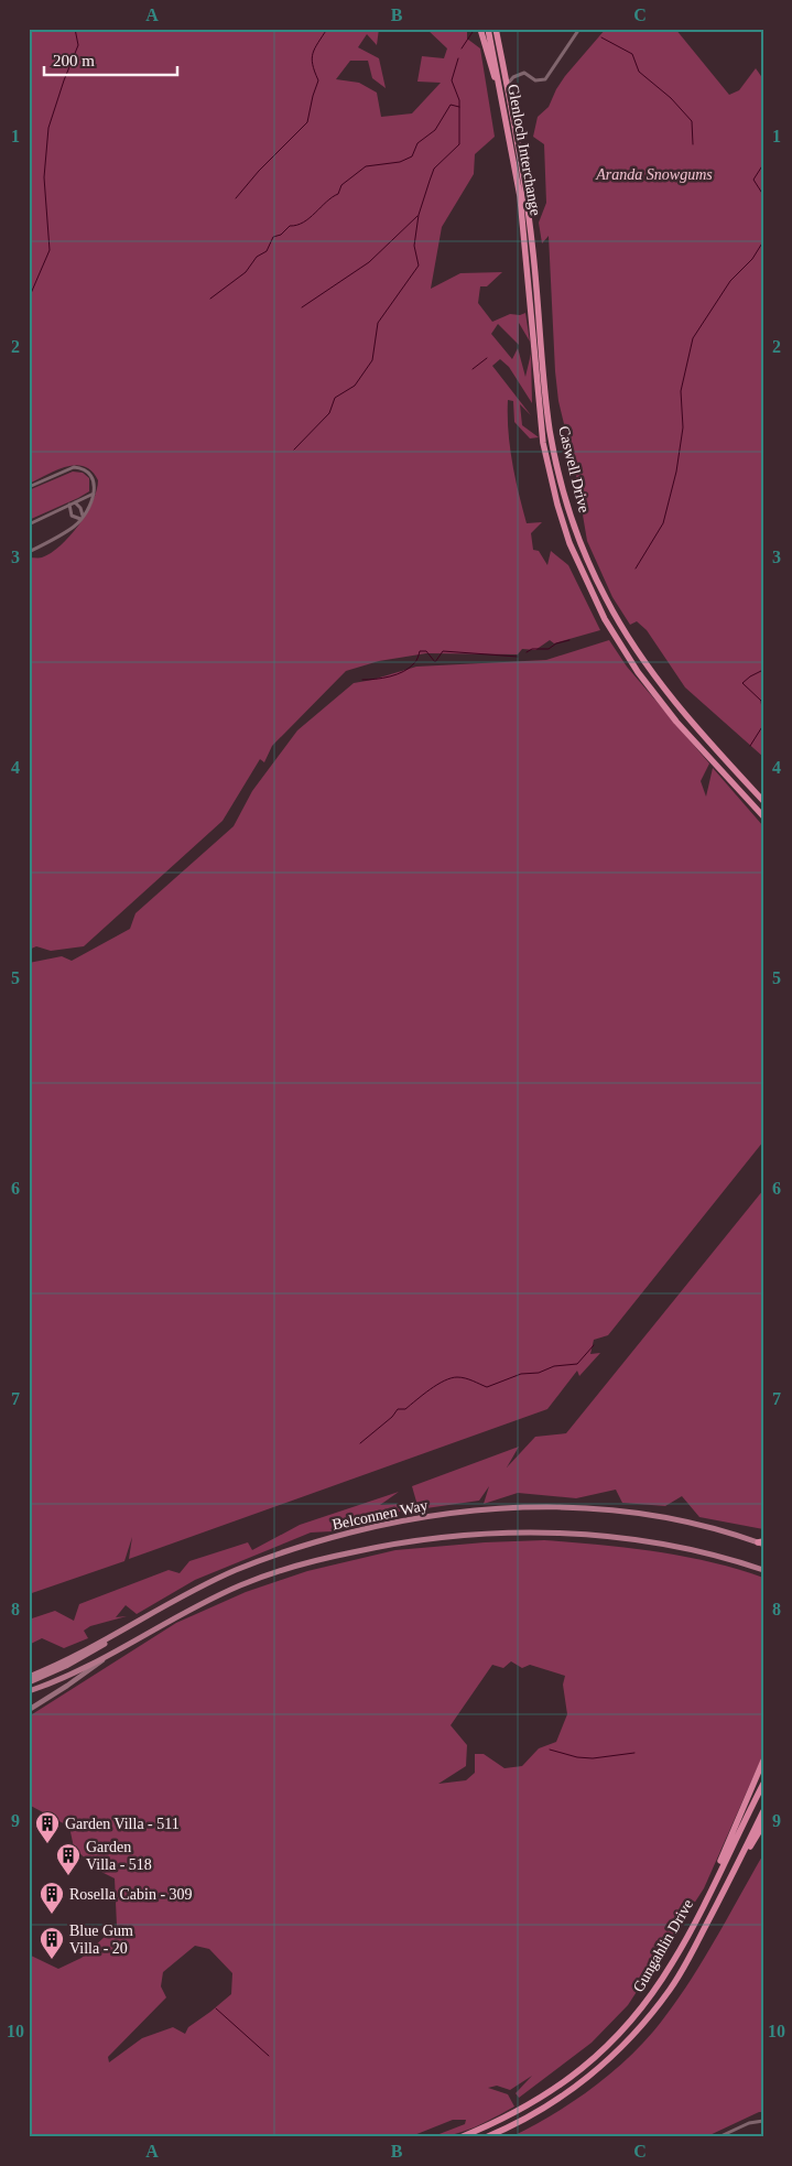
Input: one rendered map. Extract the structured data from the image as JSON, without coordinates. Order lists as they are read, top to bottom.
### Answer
{
  "streets": {
    "highway": ["Glenloch Interchange", "Caswell Drive", "Gungahlin Drive"],
    "main road": ["Belconnen Way"]
  },
  "crossings": [
    ["Glenloch Interchange", "Caswell Drive"]
  ],
  "parks": ["Aranda Snowgums"],
  "places": {
    "building": [
      "Garden Villa - 511",
      "Garden Villa - 518",
      "Rosella Cabin - 309",
      "Blue Gum Villa - 20"
    ]
  },
  "scale_bar": "200 m",
  "grid": {
    "columns": ["A", "B", "C"],
    "rows": [
      "1",
      "2",
      "3",
      "4",
      "5",
      "6",
      "7",
      "8",
      "9",
      "10"
    ]
  }
}
